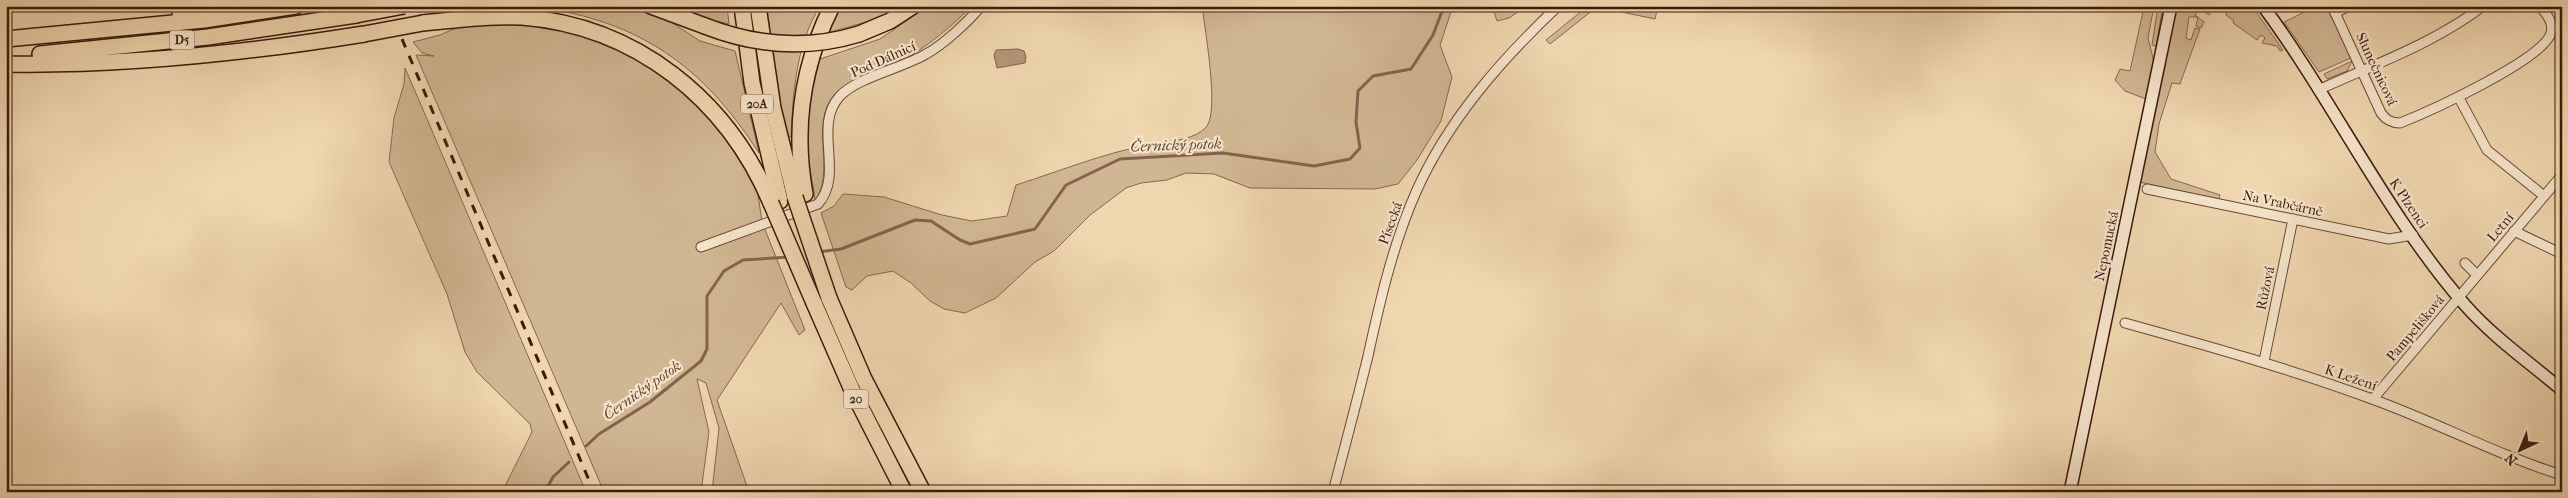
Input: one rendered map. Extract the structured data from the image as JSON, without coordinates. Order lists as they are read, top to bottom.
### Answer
{
  "streets": {
    "highway": ["D5", "20A", "20"],
    "street": [
      "Pod Dálnicí",
      "Slunečnicová",
      "Na Vrabčárně",
      "K Plzenci",
      "Písecká",
      "Letní",
      "Nepomucká",
      "Růžová",
      "Pampelišková",
      "K Ležení"
    ]
  },
  "crossings": [
    ["20A", "20"],
    ["Na Vrabčárně", "K Plzenci"],
    ["Na Vrabčárně", "Růžová"],
    ["K Plzenci", "Letní"],
    ["K Plzenci", "Pampelišková"],
    ["Letní", "Pampelišková"],
    ["Růžová", "K Ležení"],
    ["Pampelišková", "K Ležení"]
  ],
  "water": ["Černický potok"],
  "north": "bottom left"
}
